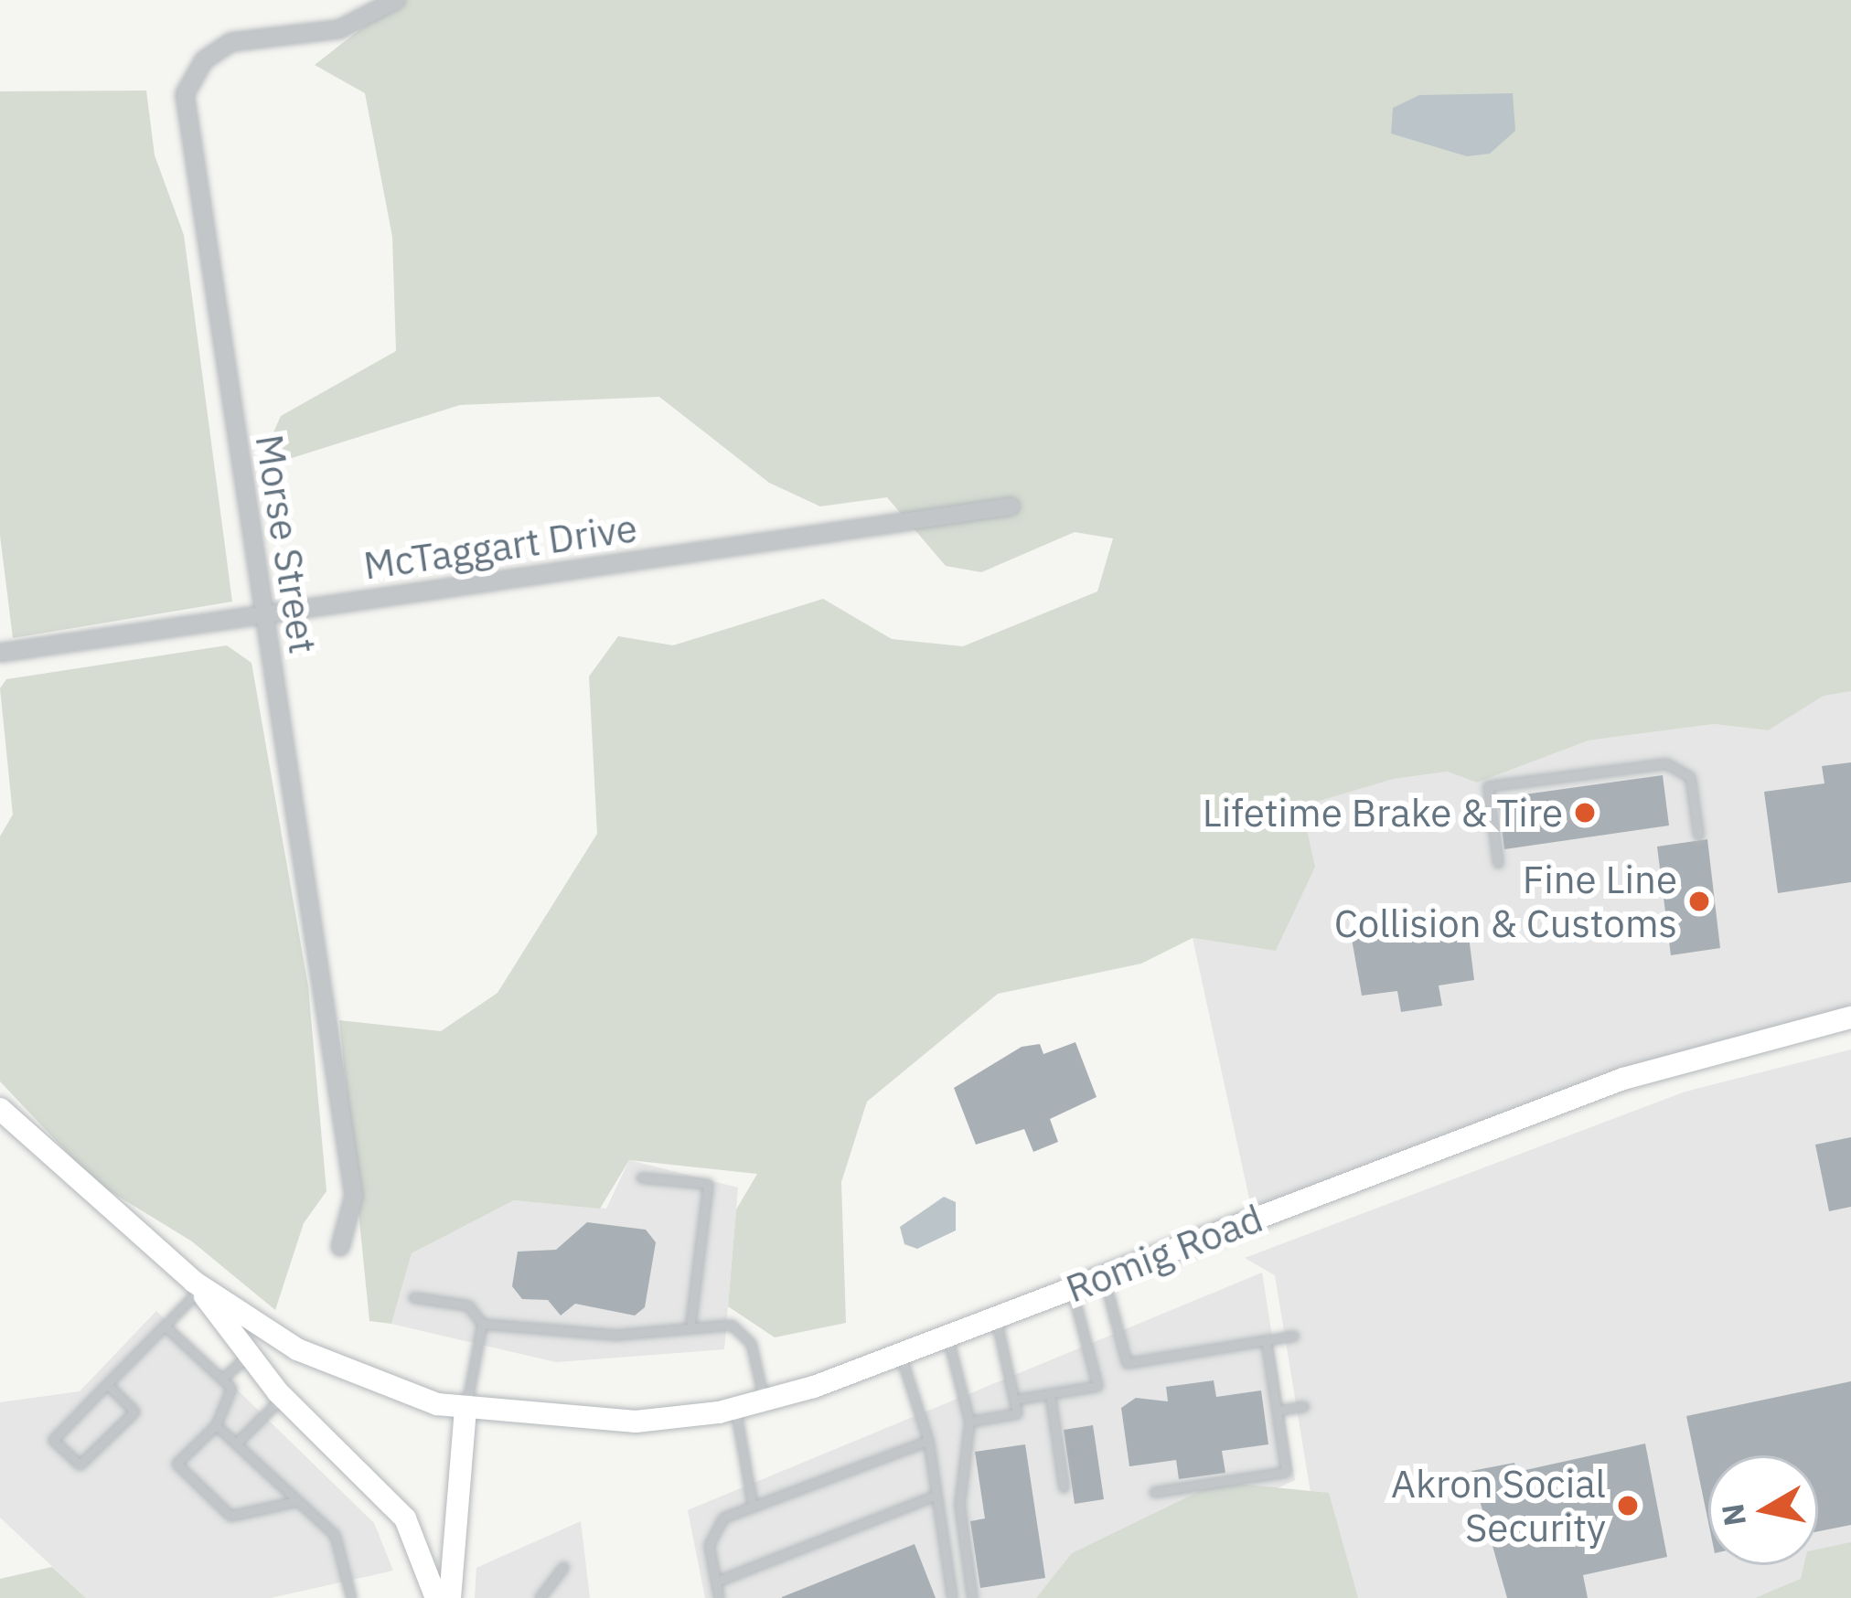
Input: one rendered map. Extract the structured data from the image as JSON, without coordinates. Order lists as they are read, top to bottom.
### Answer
{
  "streets": {
    "street": ["Morse Street", "McTaggart Drive", "Romig Road"]
  },
  "crossings": [
    ["Morse Street", "McTaggart Drive"]
  ],
  "places": ["Lifetime Brake & Tire", "Fine Line Collision & Customs", "Akron Social Security"],
  "north": "left"
}
